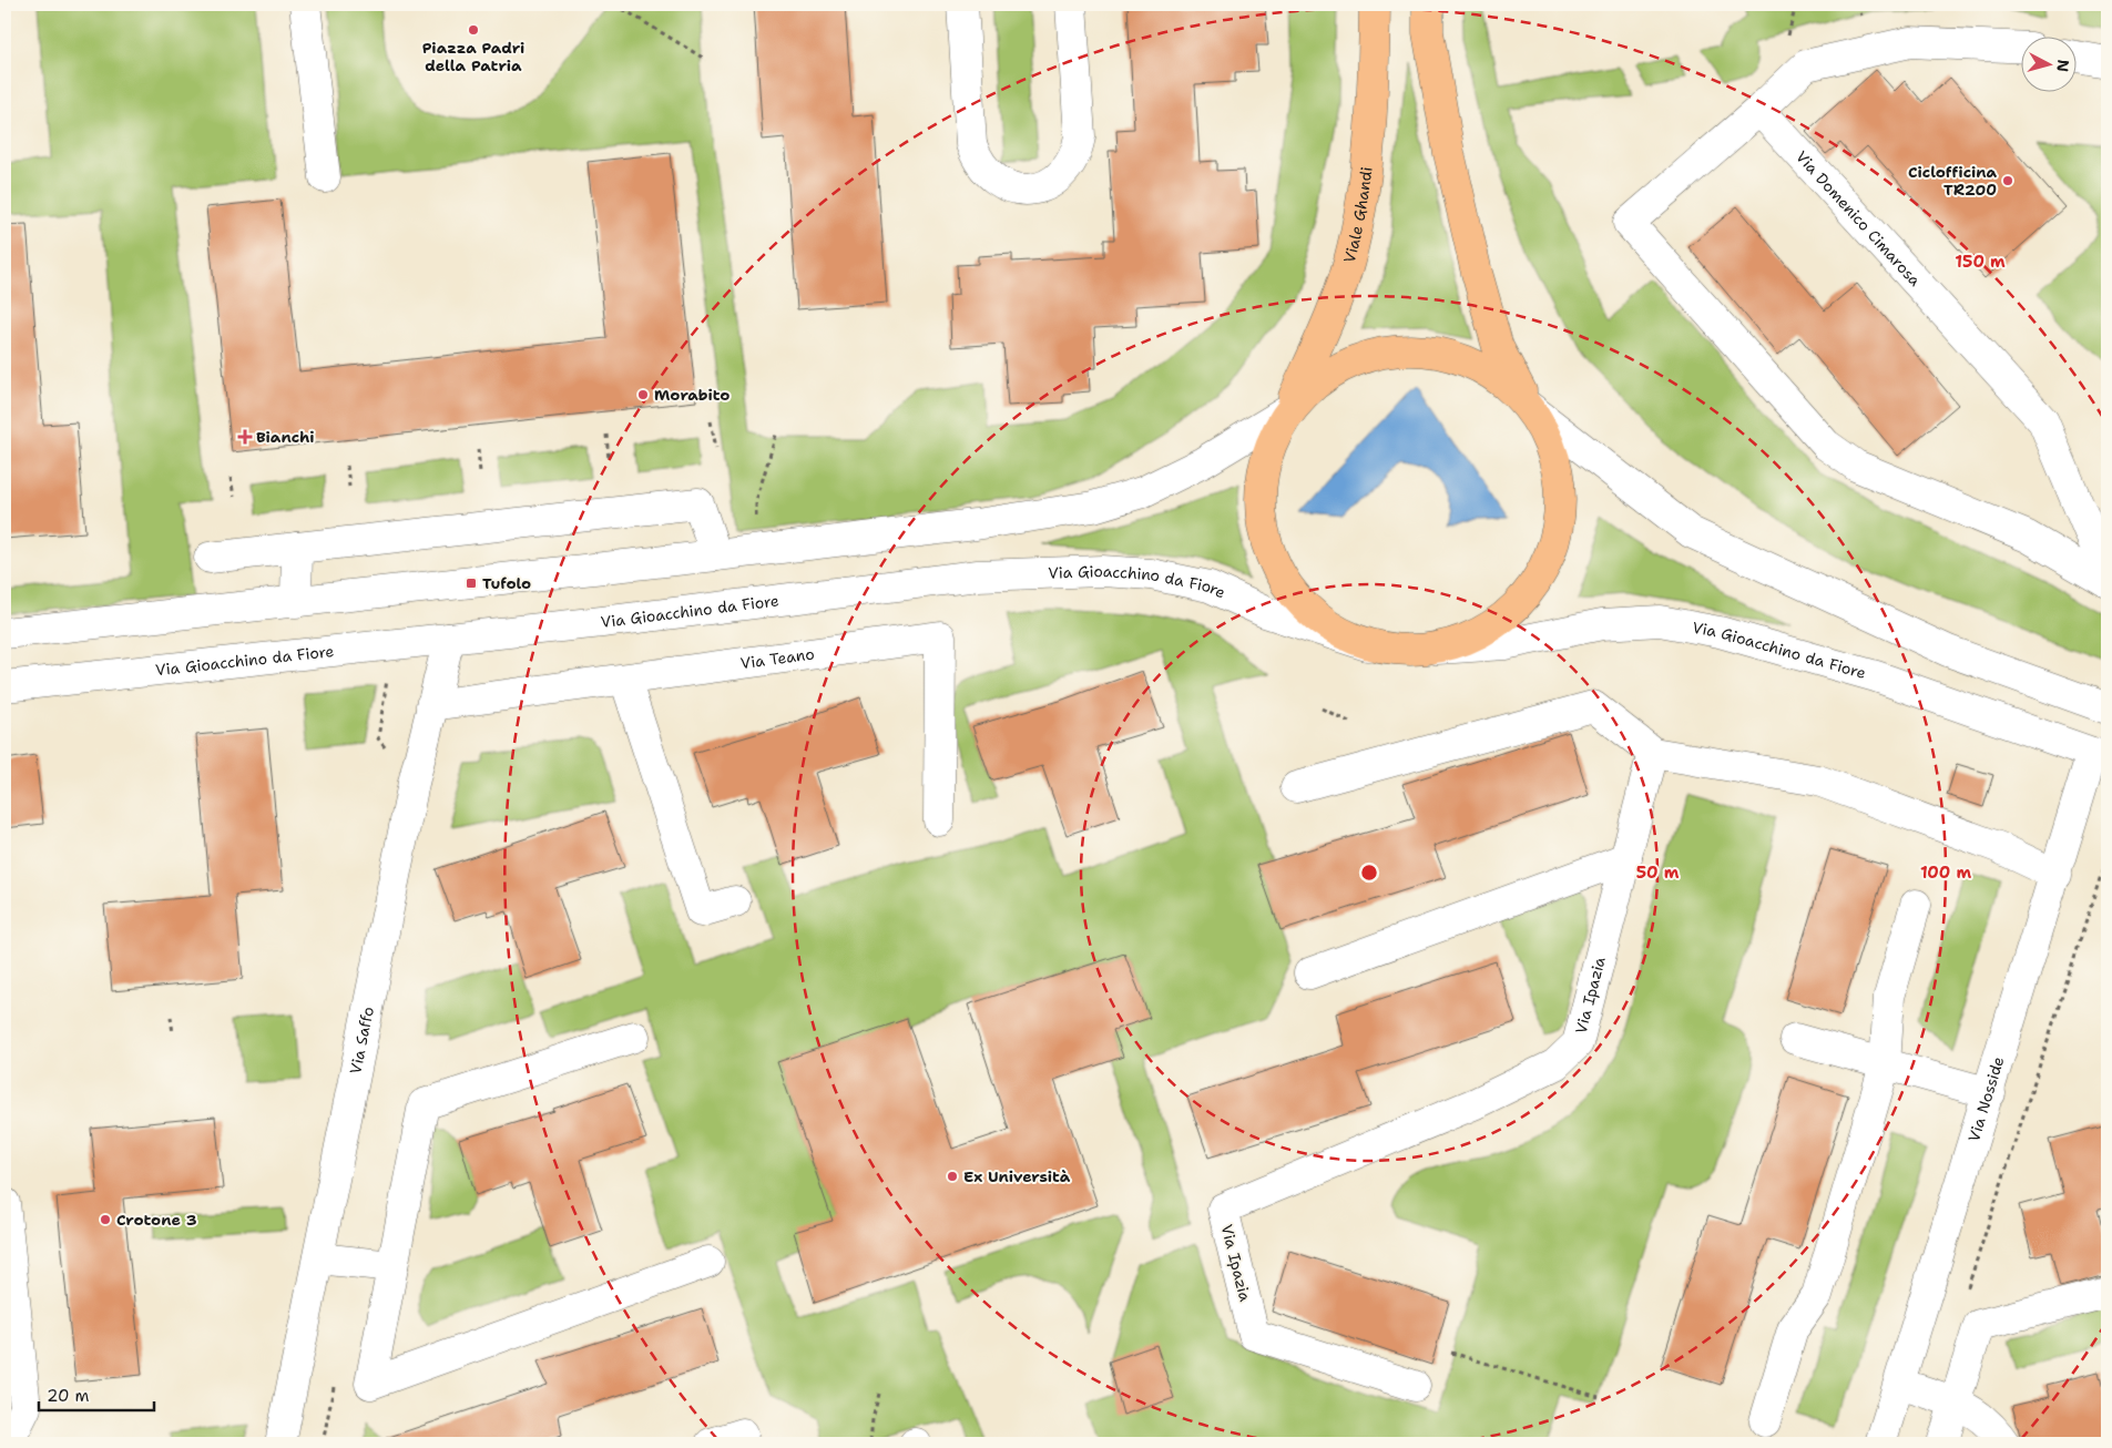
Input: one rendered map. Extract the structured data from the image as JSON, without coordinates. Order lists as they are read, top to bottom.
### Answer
{
  "streets": {
    "main road": ["Viale Ghandi"],
    "street": [
      "Via Domenico Cimarosa",
      "Via Gioacchino da Fiore",
      "Via Teano",
      "Via Ipazia",
      "Via Saffo",
      "Via Nosside"
    ]
  },
  "crossings": [
    ["Viale Ghandi", "Via Gioacchino da Fiore"],
    ["Via Gioacchino da Fiore", "Via Saffo"],
    ["Via Gioacchino da Fiore", "Via Nosside"],
    ["Via Teano", "Via Saffo"]
  ],
  "places": {
    "other": [
      "Piazza Padri della Patria",
      "Ciclofficina TR200",
      "Morabito",
      "Ex Università",
      "Crotone 3"
    ],
    "health": ["Bianchi"],
    "transit": ["Tufolo"]
  },
  "scale_bar": "20 m",
  "north": "right",
  "rings": ["150 m", "50 m", "100 m"]
}
